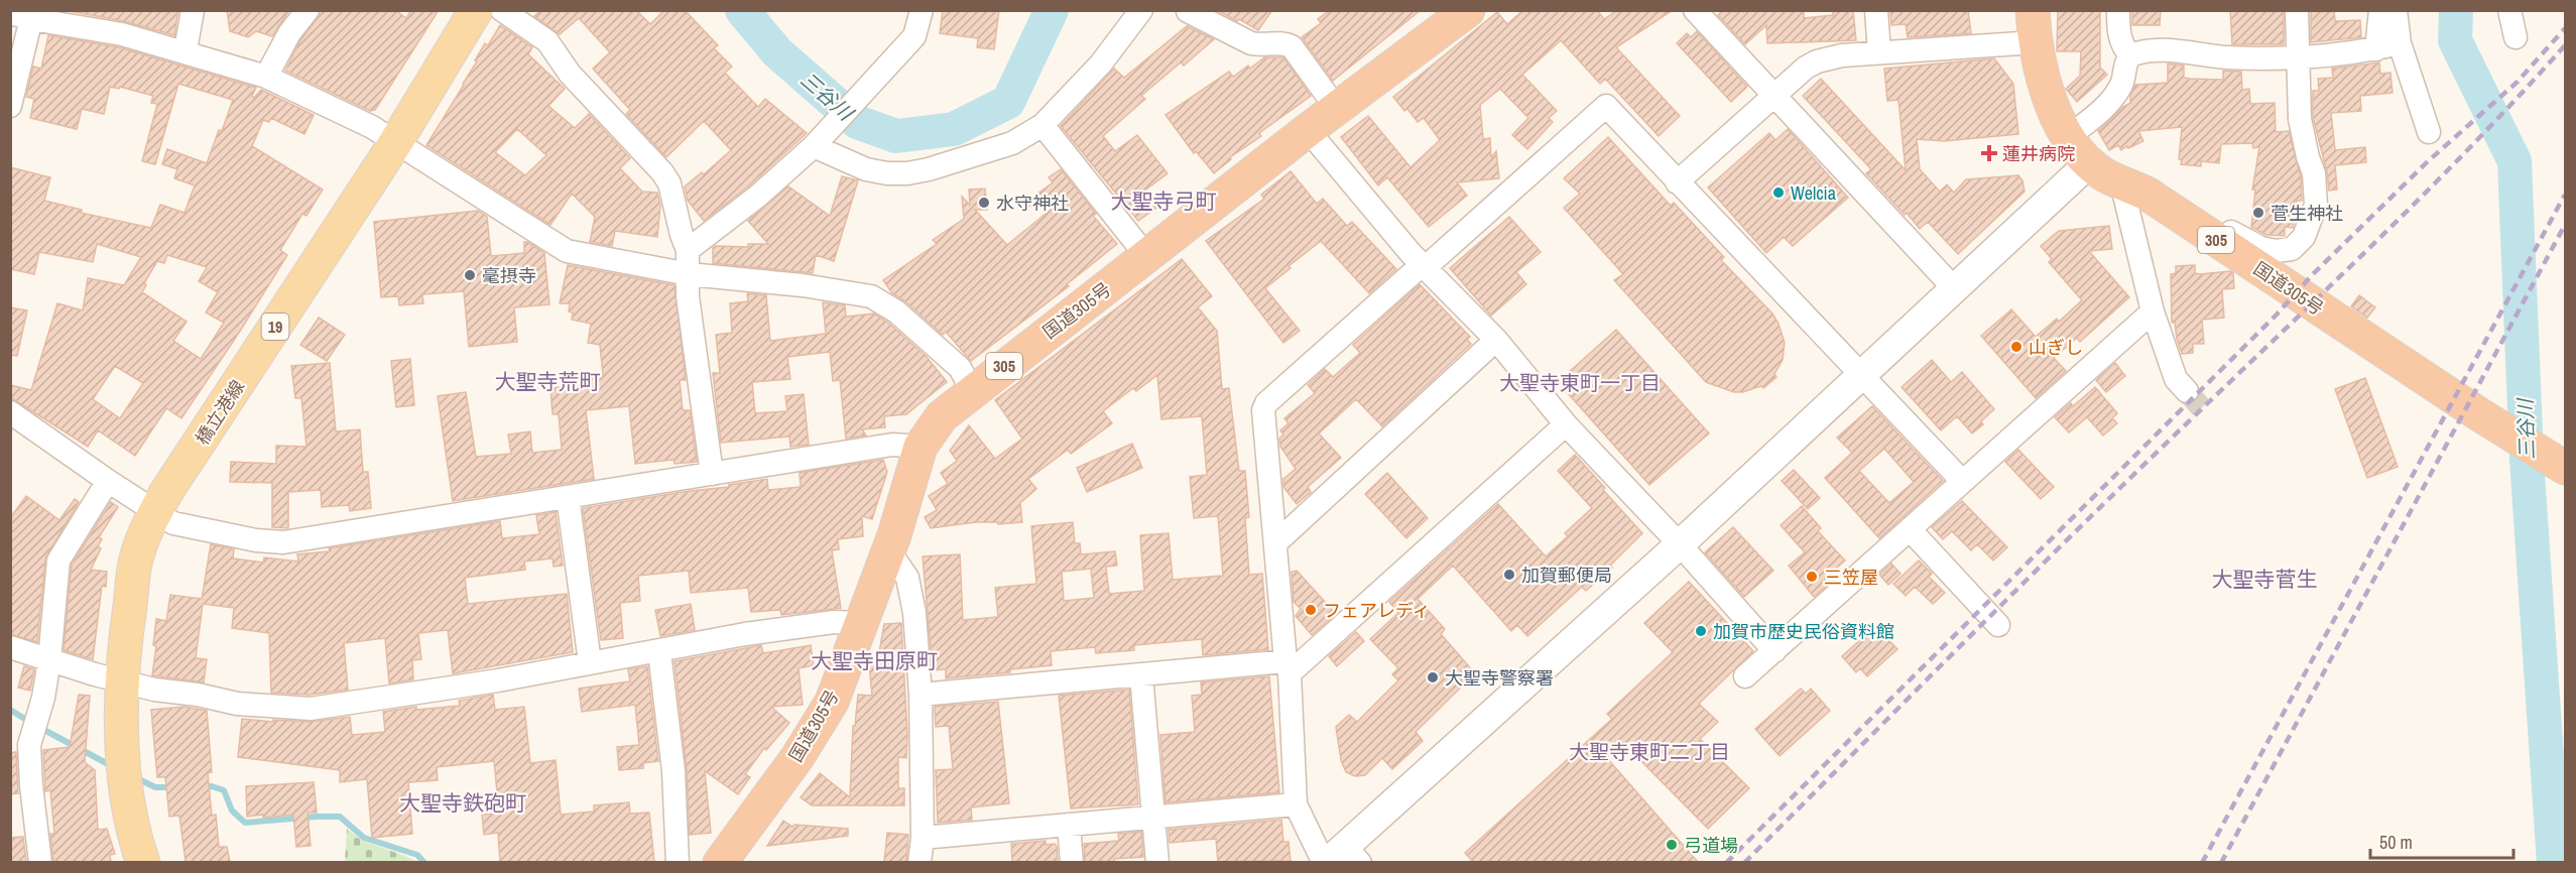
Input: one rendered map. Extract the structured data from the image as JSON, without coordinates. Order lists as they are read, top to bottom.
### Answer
{
  "streets": {
    "highway": ["305", "国道305号"],
    "main road": ["19", "橋立港線"]
  },
  "districts": [
    "大聖寺弓町",
    "大聖寺荒町",
    "大聖寺東町一丁目",
    "大聖寺菅生",
    "大聖寺田原町",
    "大聖寺東町二丁目",
    "大聖寺鉄砲町"
  ],
  "water": ["三谷川"],
  "places": {
    "health": ["蓮井病院"],
    "other": [
      "Welcia",
      "水守神社",
      "菅生神社",
      "毫摂寺",
      "山ぎし",
      "加賀郵便局",
      "三笠屋",
      "フェアレディ",
      "加賀市歴史民俗資料館",
      "大聖寺警察署",
      "弓道場"
    ]
  },
  "scale_bar": "50 m"
}
